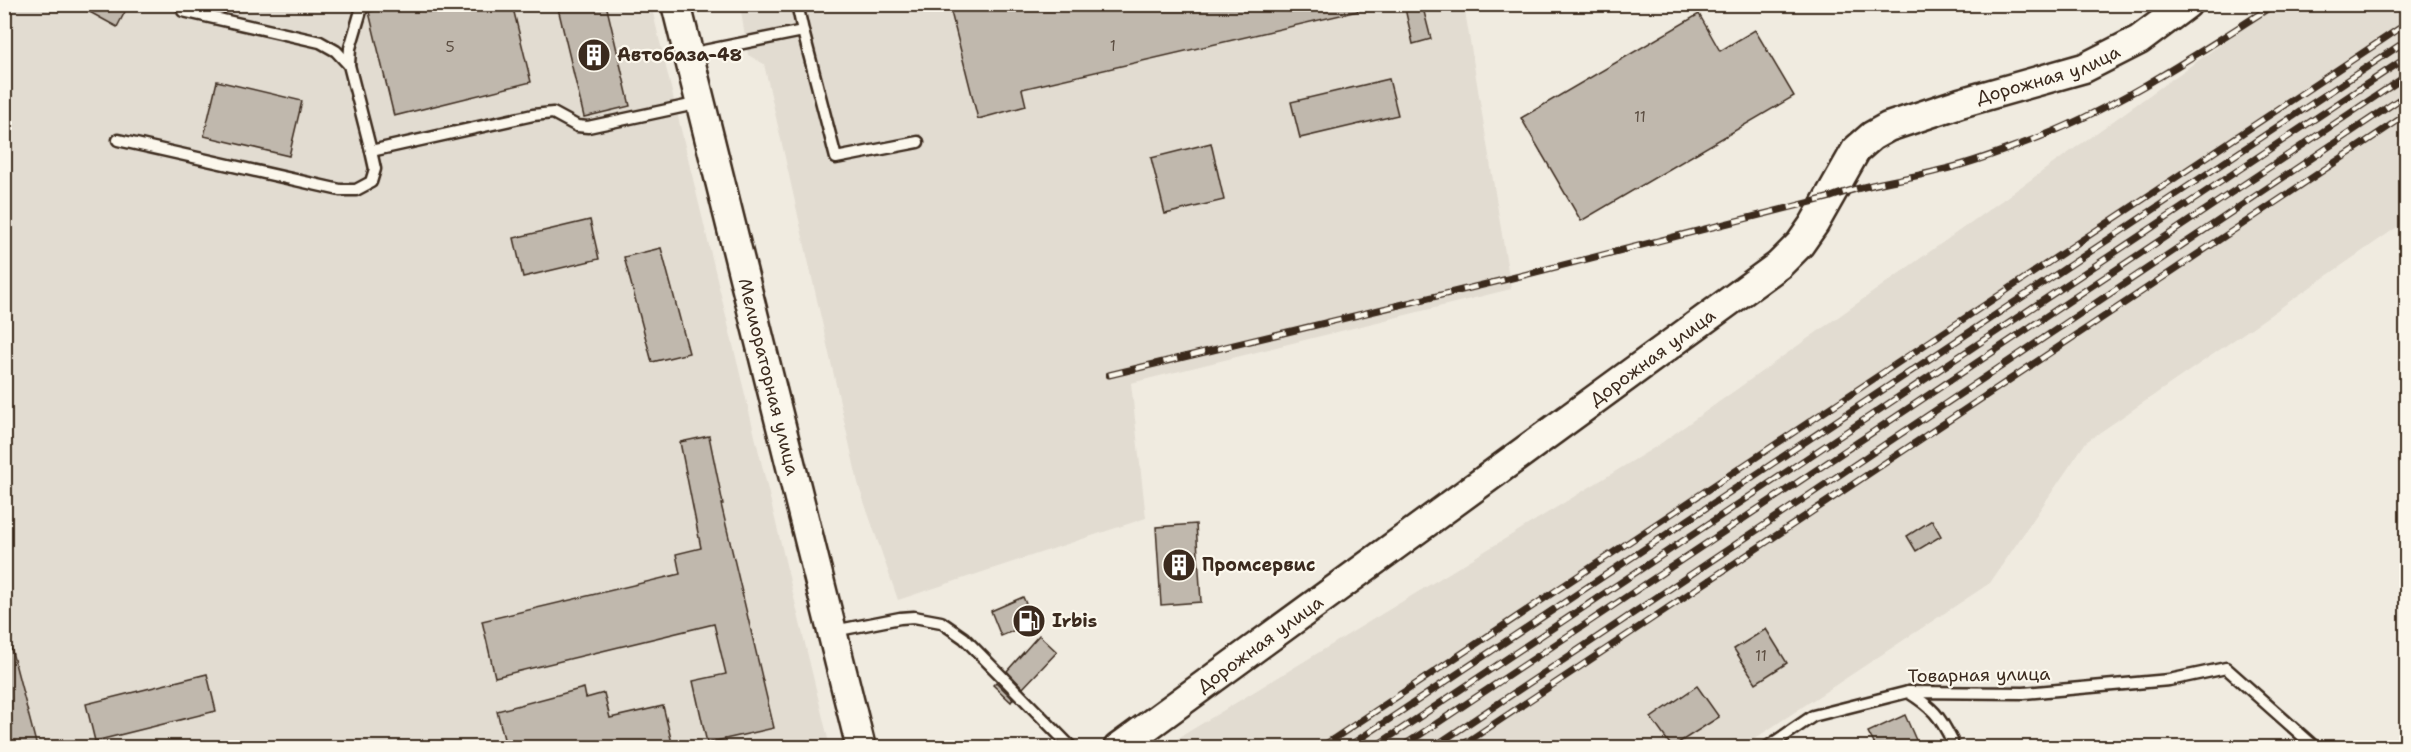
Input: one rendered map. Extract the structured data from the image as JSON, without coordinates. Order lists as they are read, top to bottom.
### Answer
{
  "streets": {
    "street": ["Дорожная улица", "Мелиораторная улица"],
    "lane": ["Товарная улица"]
  },
  "places": {
    "building": ["Автобаза-48", "Промсервис"],
    "fuel station": ["Irbis"]
  },
  "house_numbers": [
    "1",
    "5",
    "11",
    "11"
  ]
}
